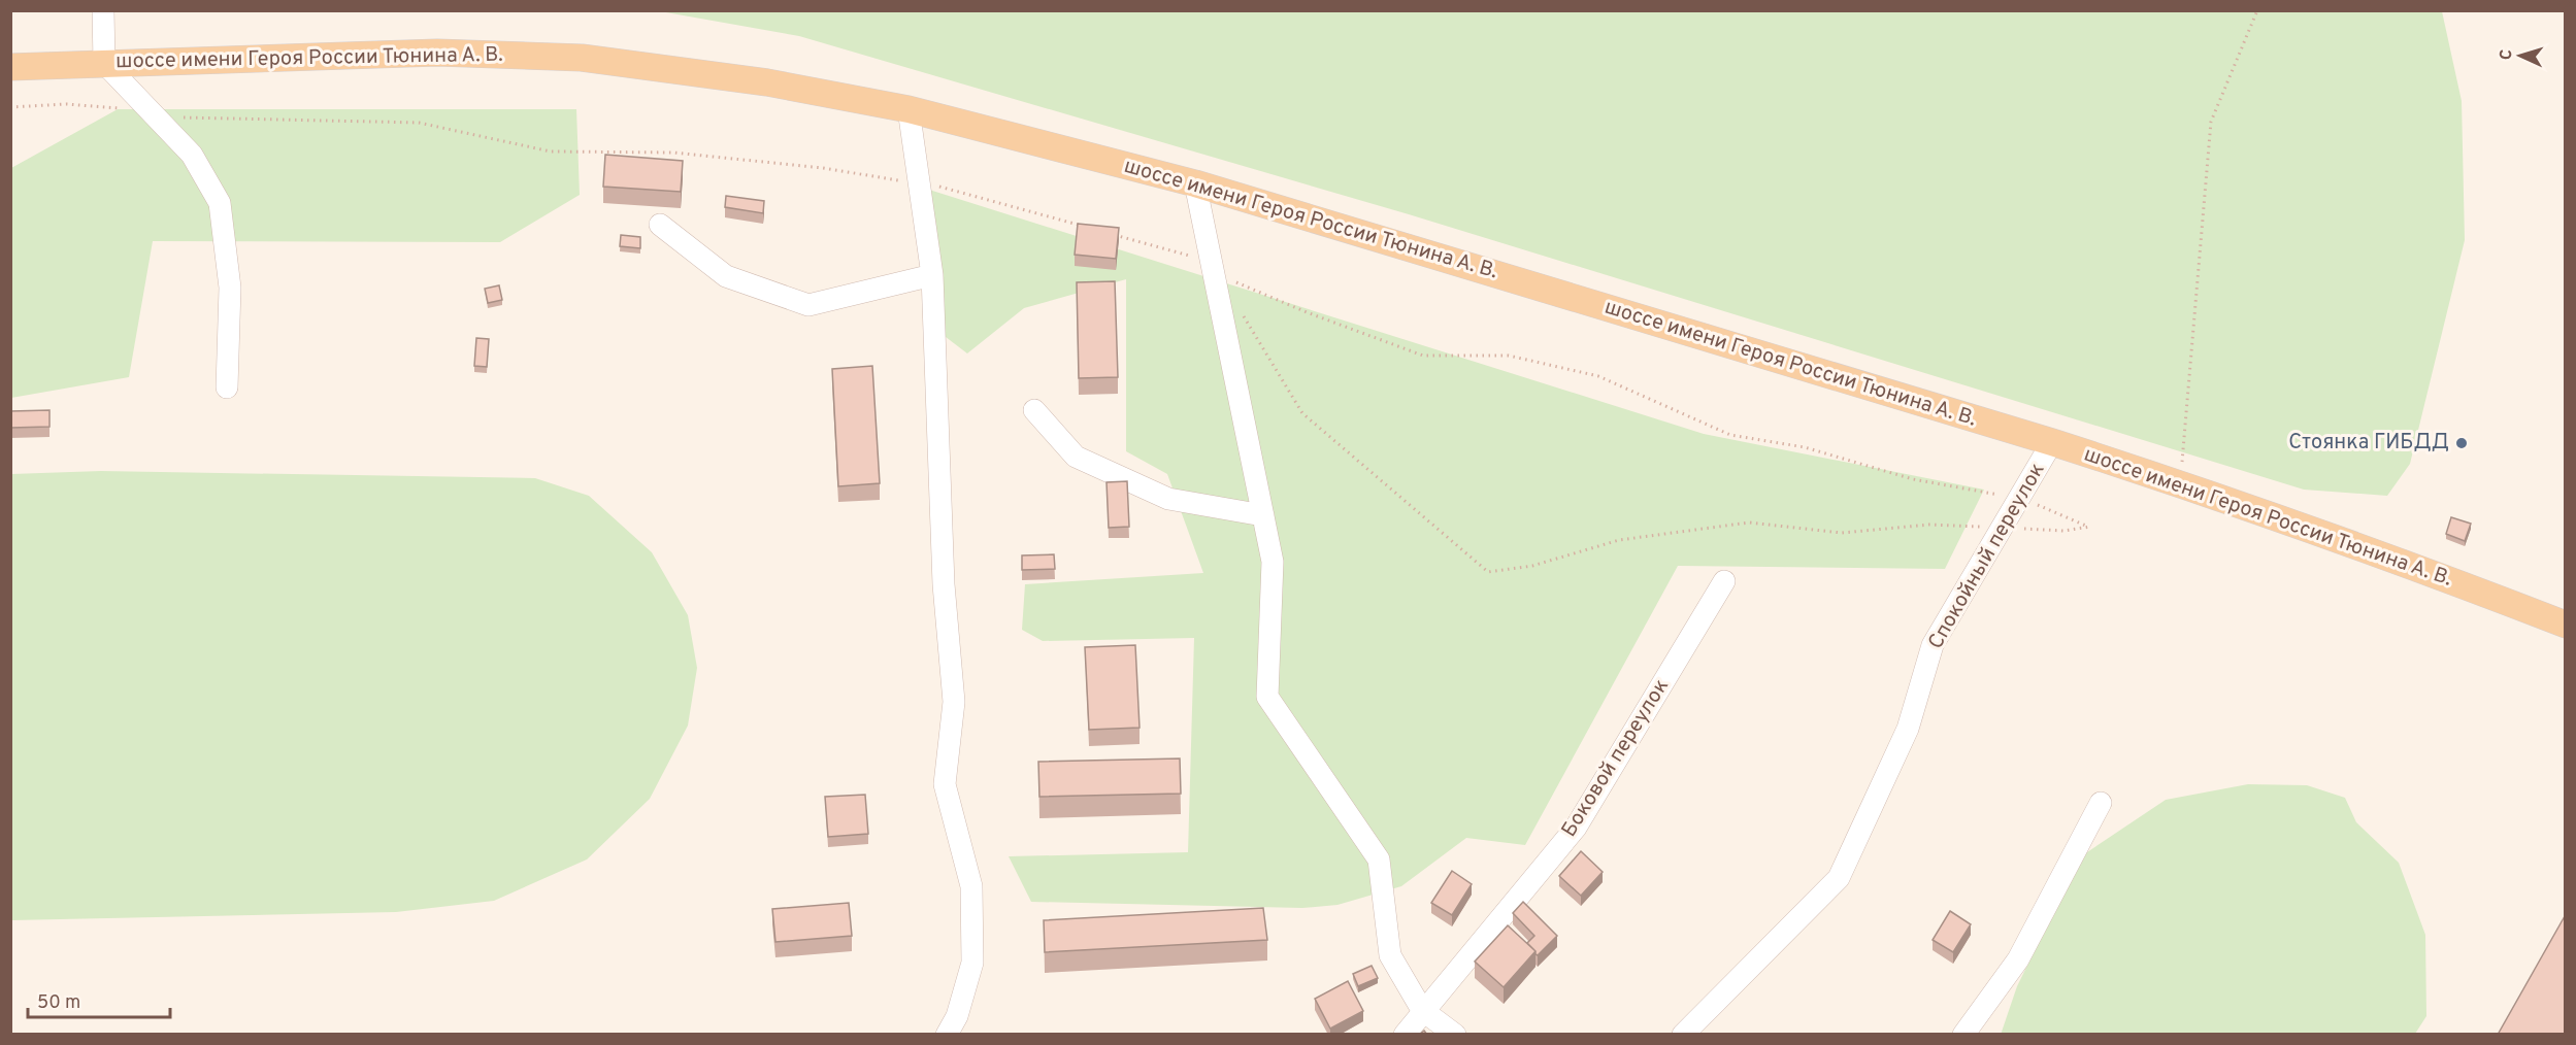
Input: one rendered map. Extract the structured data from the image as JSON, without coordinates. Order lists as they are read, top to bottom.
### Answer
{
  "streets": {
    "main road": ["шоссе имени Героя России Тюнина А. В."],
    "street": ["Спокойный переулок", "Боковой переулок"]
  },
  "crossings": [
    ["шоссе имени Героя России Тюнина А. В.", "Спокойный переулок"]
  ],
  "places": ["Стоянка ГИБДД"],
  "scale_bar": "50 m",
  "north": "left"
}
